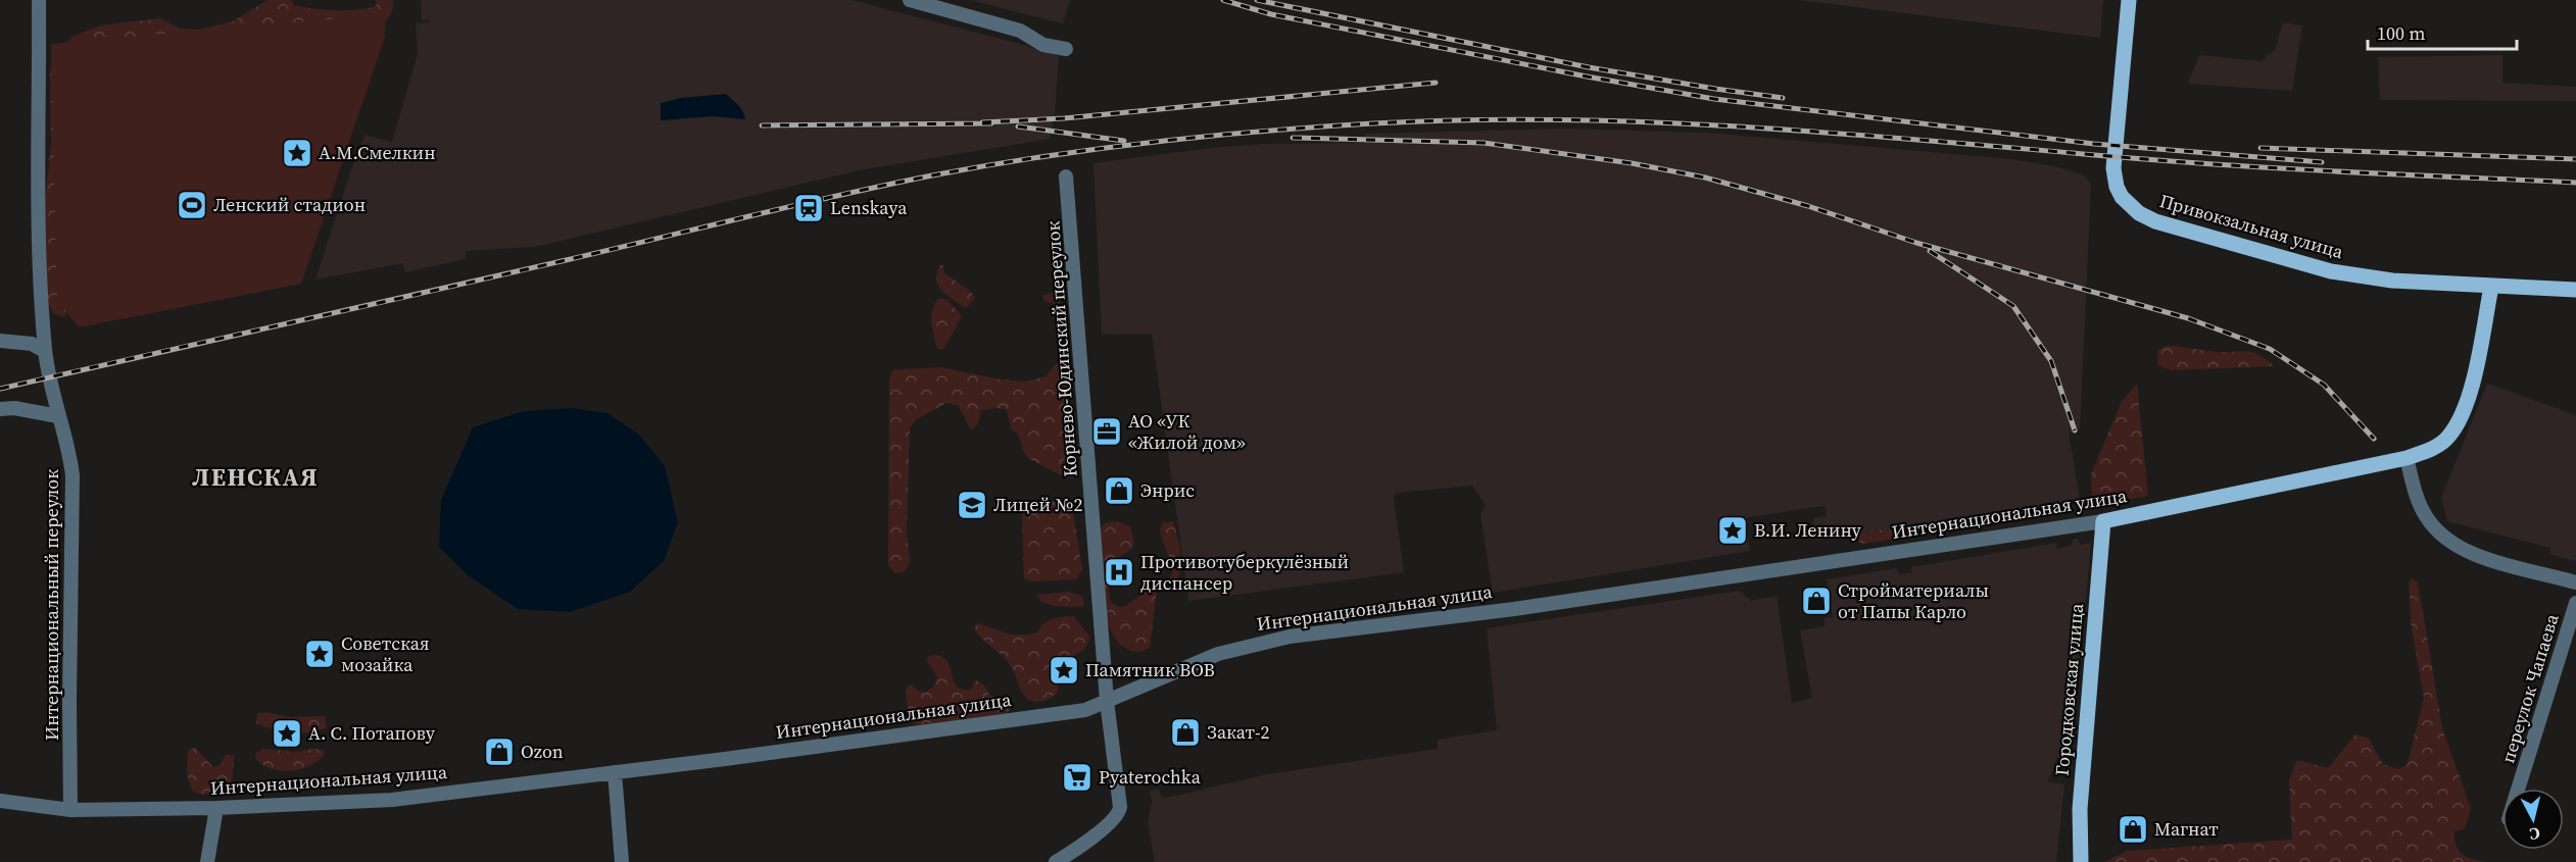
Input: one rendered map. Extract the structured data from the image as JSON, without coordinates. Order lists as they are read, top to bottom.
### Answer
{
  "streets": {
    "main road": ["Привокзальная улица", "Интернациональная улица", "Городковская улица"],
    "street": ["Корнево-Юдинский переулок", "Интернациональный переулок", "переулок Чапаева"]
  },
  "crossings": [
    ["Привокзальная улица", "Интернациональная улица"],
    ["Корнево-Юдинский переулок", "Интернациональная улица"],
    ["Интернациональная улица", "Интернациональный переулок"],
    ["Интернациональная улица", "Городковская улица"]
  ],
  "districts": ["ЛЕНСКАЯ"],
  "places": {
    "place": [
      "А.М.Смелкин",
      "В.И. Ленину",
      "Советская мозайка",
      "Памятник ВОВ",
      "А. С. Потапову"
    ],
    "sports": ["Ленский стадион"],
    "station": ["Lenskaya"],
    "office": ["АО «УК «Жилой дом»"],
    "shop": [
      "Энрис",
      "Стройматериалы от Папы Карло",
      "Закат-2",
      "Ozon",
      "Магнат"
    ],
    "school or university": ["Лицей №2"],
    "hospital": ["Противотуберкулёзный диспансер"],
    "supermarket": ["Pyaterochka"]
  },
  "scale_bar": "100 m",
  "north": "bottom"
}
